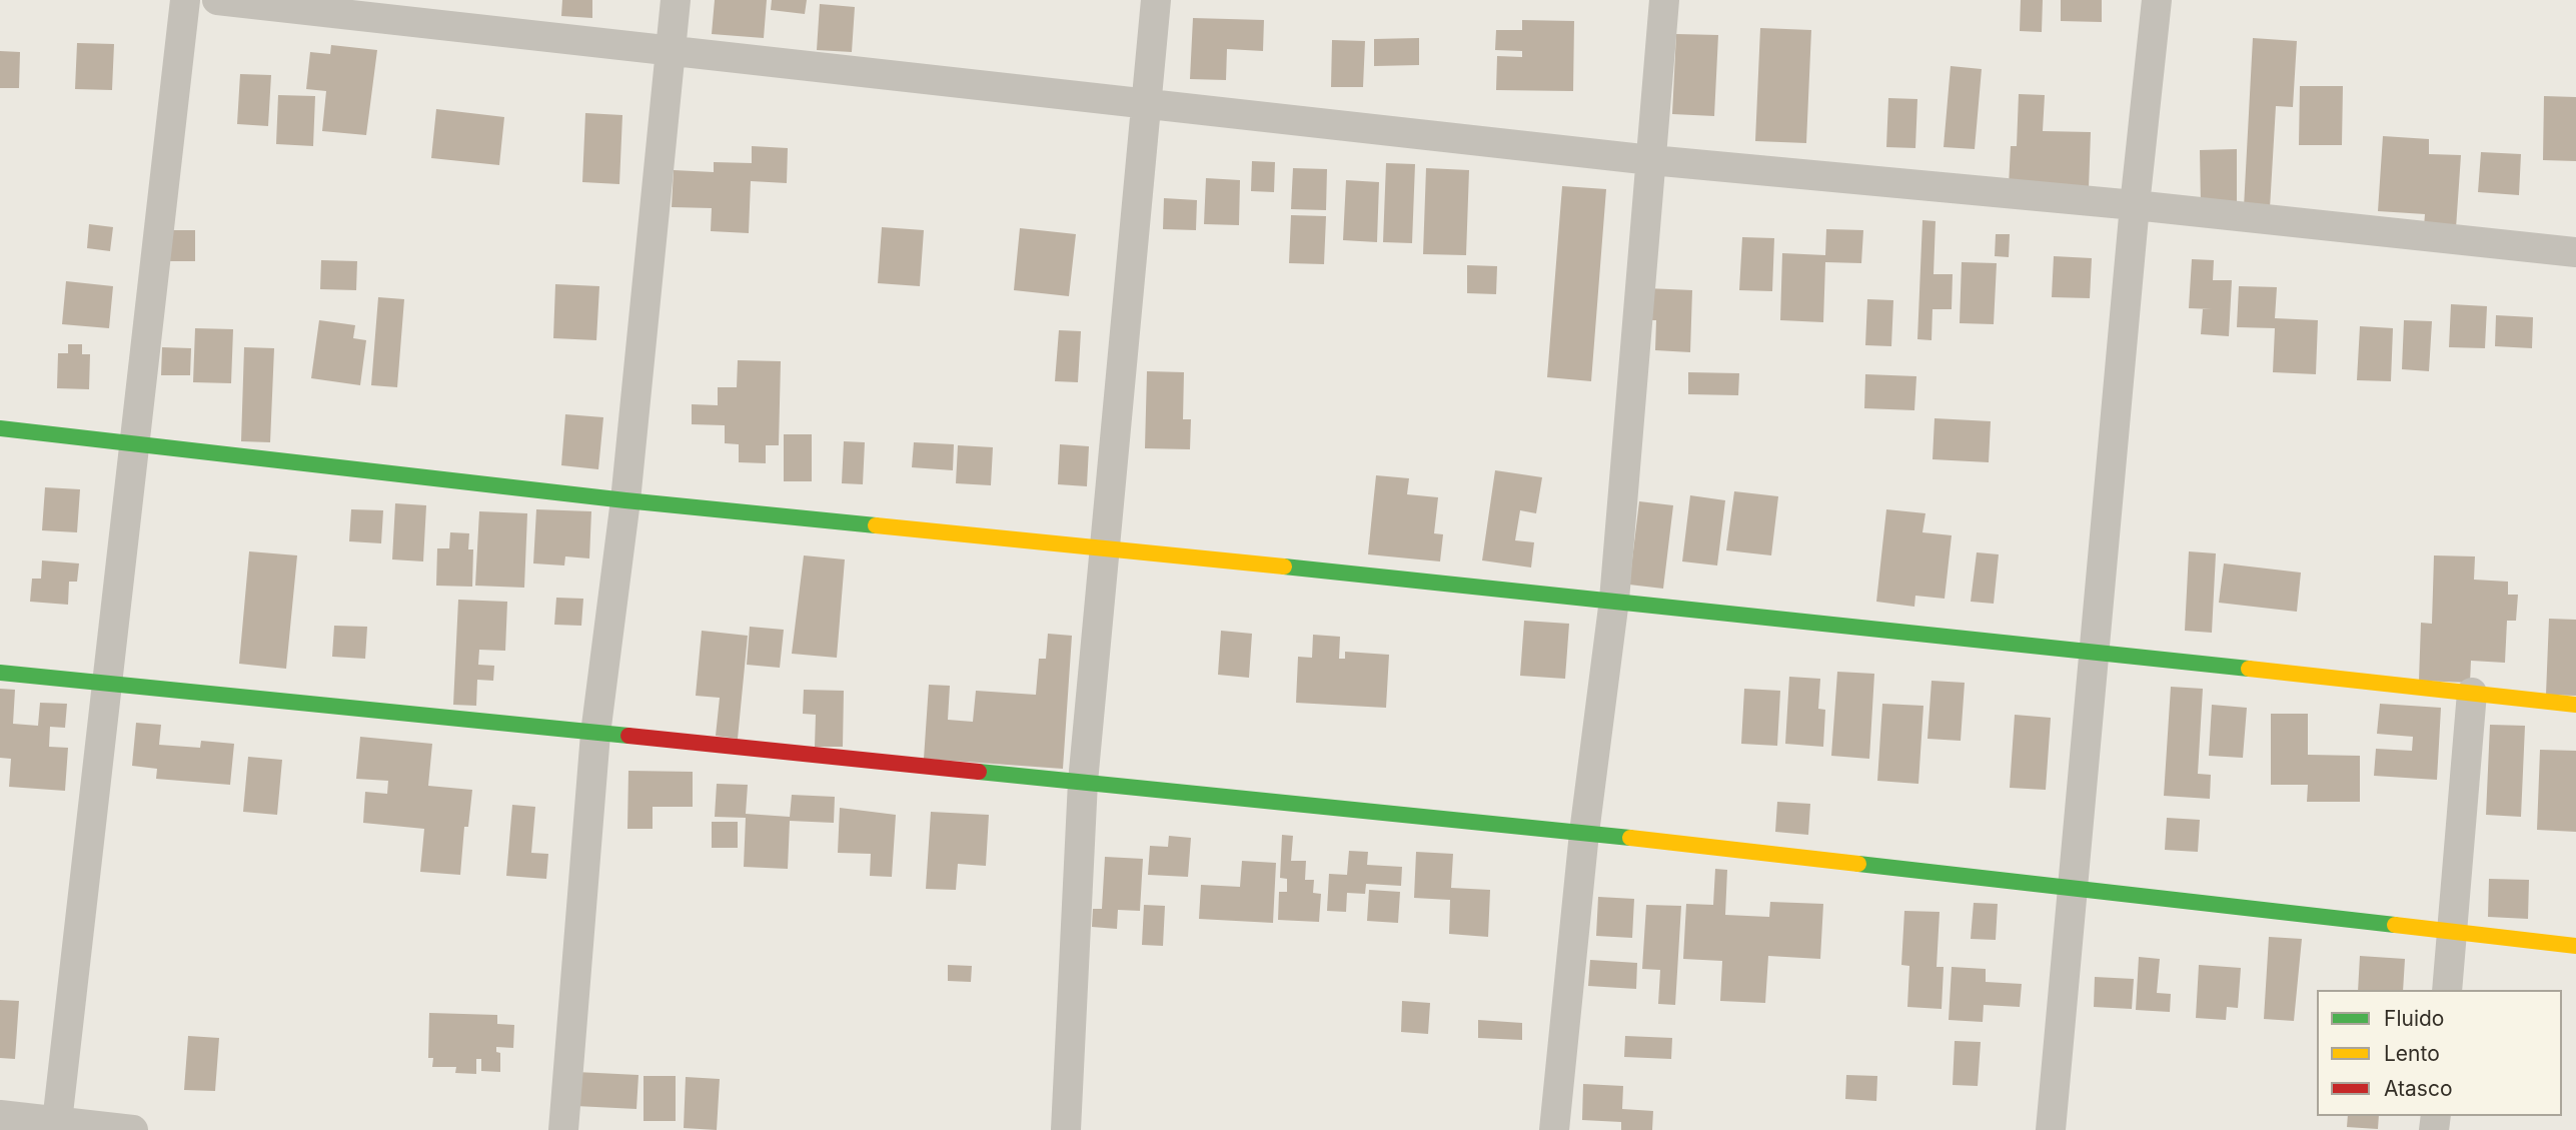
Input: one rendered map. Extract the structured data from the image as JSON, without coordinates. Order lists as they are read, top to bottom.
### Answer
{
  "legend": ["Fluido", "Lento", "Atasco"]
}
